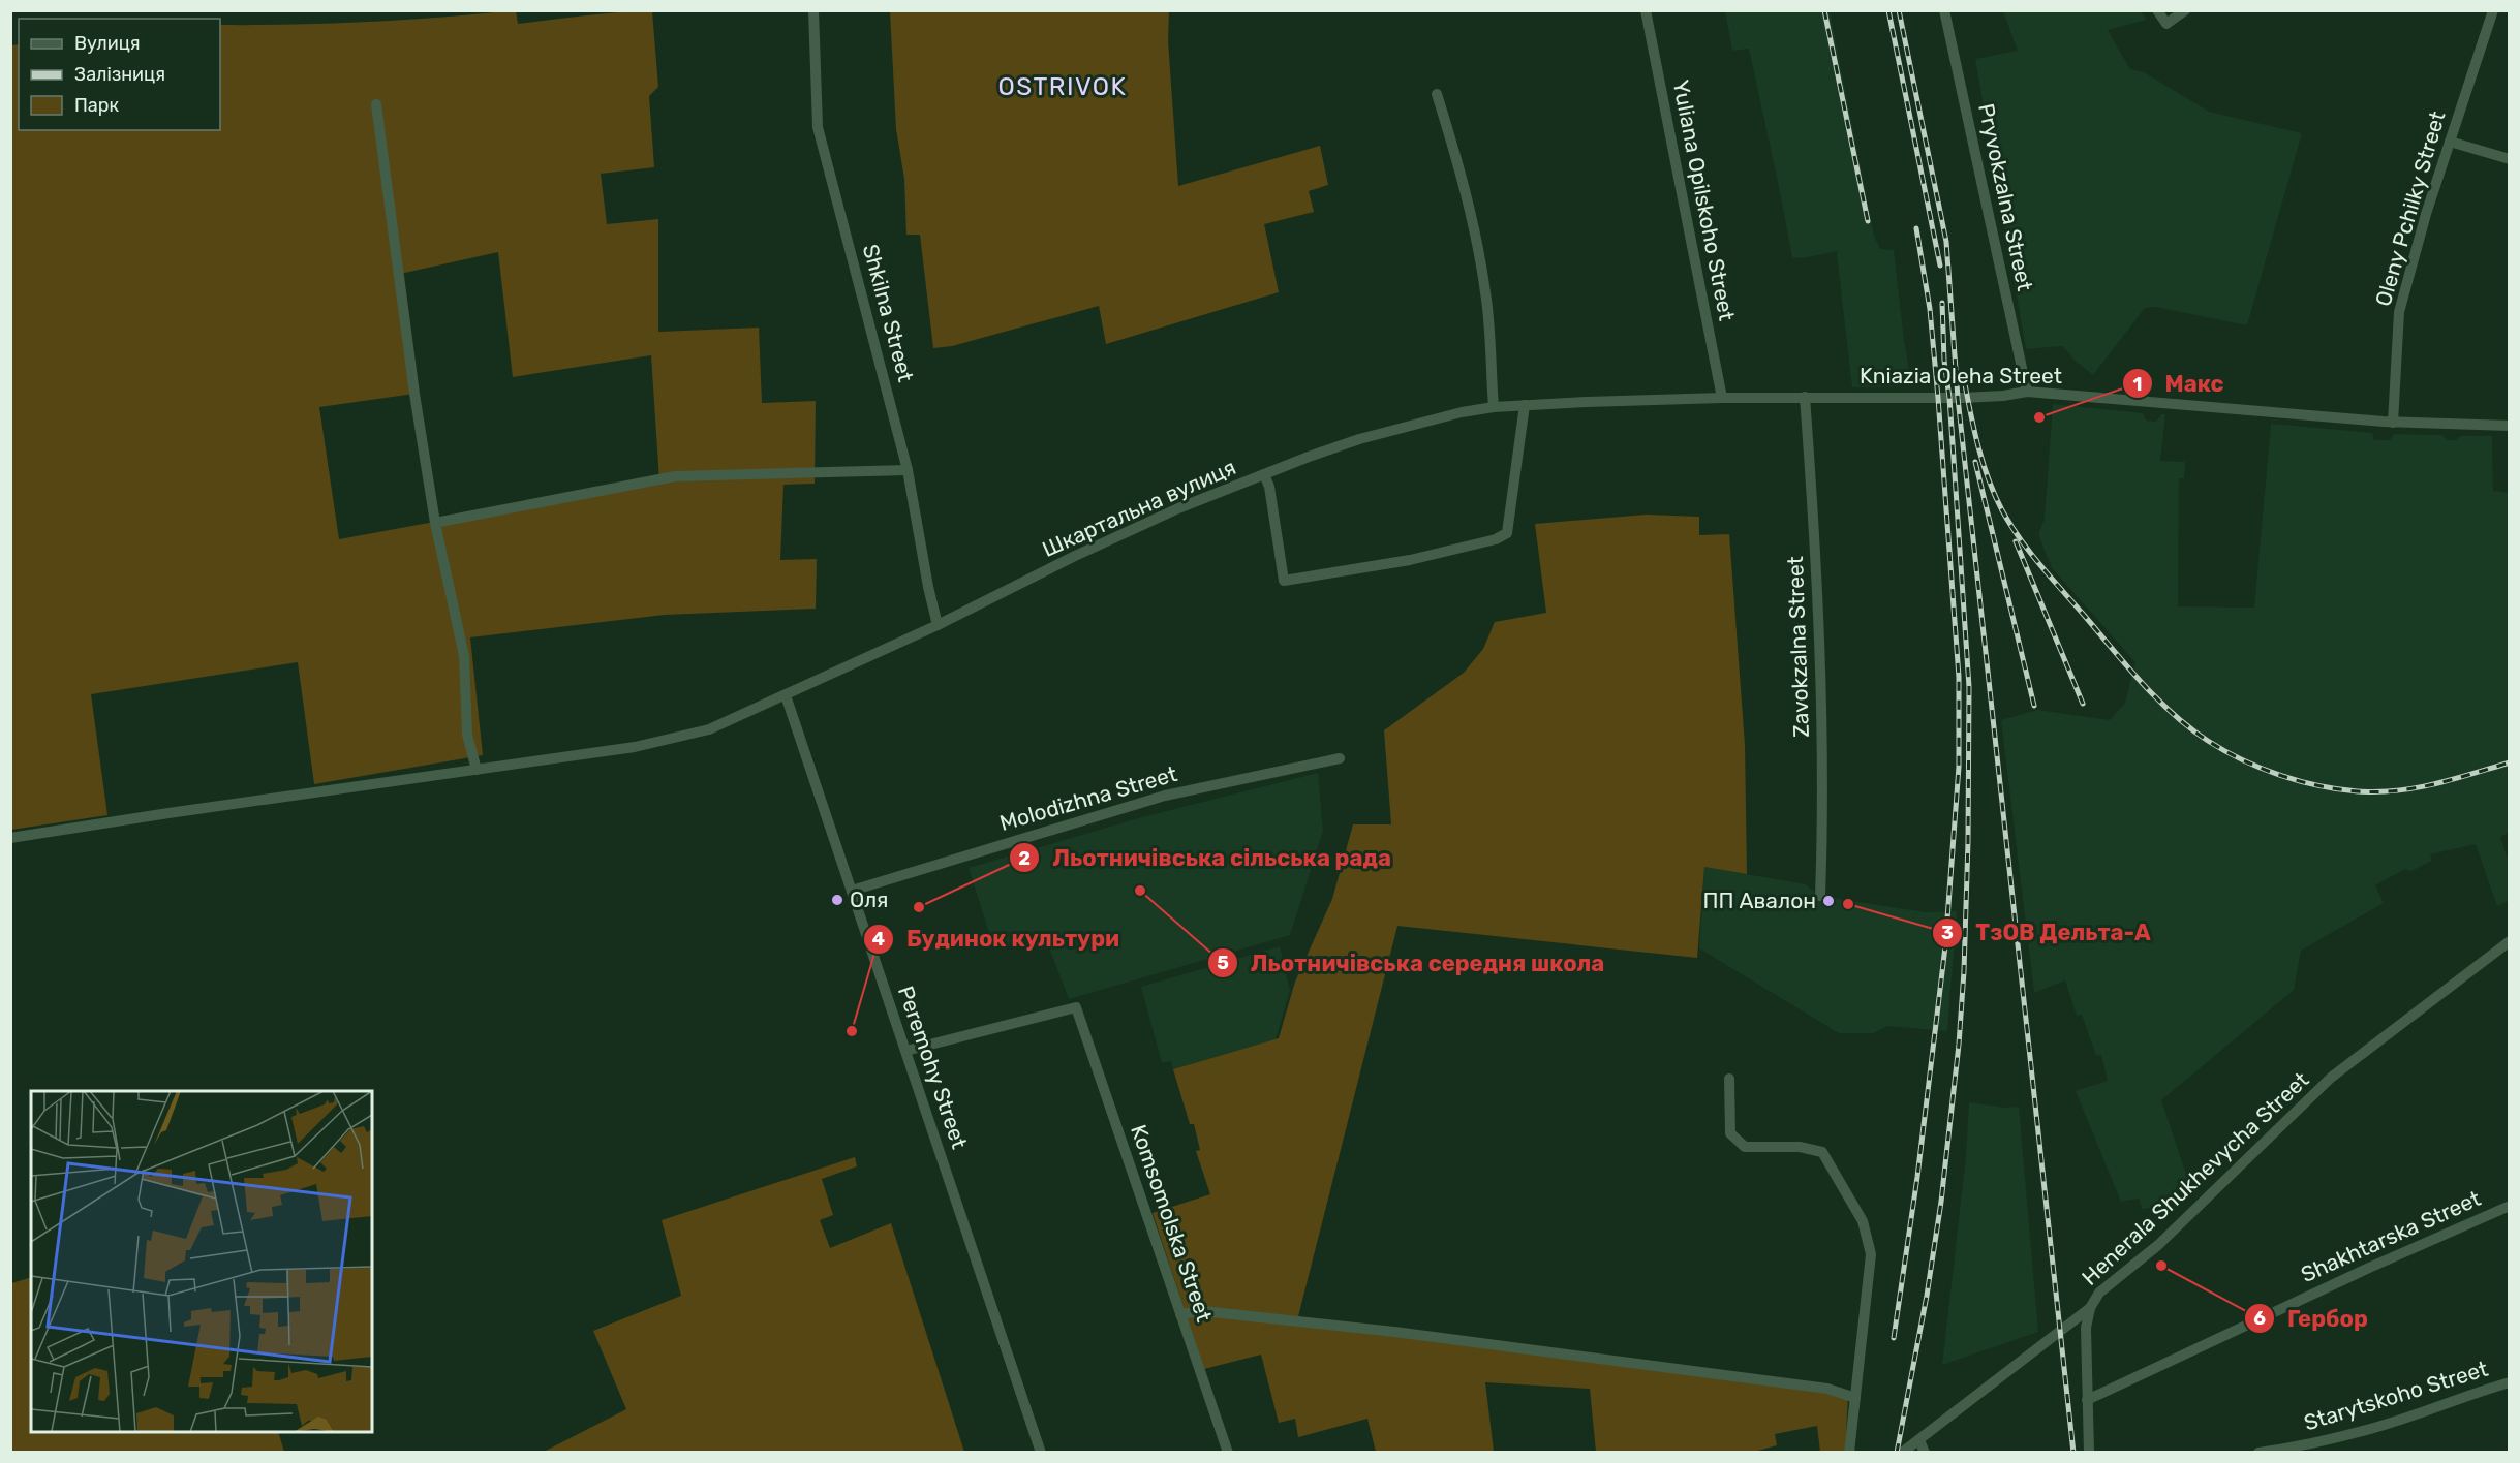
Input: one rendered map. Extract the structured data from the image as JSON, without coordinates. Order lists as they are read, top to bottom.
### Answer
{
  "streets": {
    "street": [
      "Pryvokzalna Street",
      "Yuliana Opilskoho Street",
      "Oleny Pchilky Street",
      "Shkilna Street",
      "Kniazia Oleha Street",
      "Шкартальна вулиця",
      "Zavokzalna Street",
      "Molodizhna Street",
      "Peremohy Street",
      "Henerala Shukhevycha Street",
      "Komsomolska Street",
      "Shakhtarska Street",
      "Starytskoho Street"
    ]
  },
  "crossings": [
    ["Pryvokzalna Street", "Kniazia Oleha Street"],
    ["Yuliana Opilskoho Street", "Kniazia Oleha Street"],
    ["Oleny Pchilky Street", "Kniazia Oleha Street"],
    ["Shkilna Street", "Шкартальна вулиця"],
    ["Kniazia Oleha Street", "Шкартальна вулиця"],
    ["Kniazia Oleha Street", "Zavokzalna Street"],
    ["Шкартальна вулиця", "Peremohy Street"],
    ["Molodizhna Street", "Peremohy Street"],
    ["Peremohy Street", "Komsomolska Street"]
  ],
  "districts": ["OSTRIVOK"],
  "places": [
    "Макс",
    "Льотничівська середня школа",
    "Оля",
    "ПП Авалон",
    "ТзОВ Дельта-А",
    "Льотничівська сільська рада",
    "Будинок культури",
    "Гербор"
  ],
  "legend": ["Вулиця", "Залізниця", "Парк"]
}
